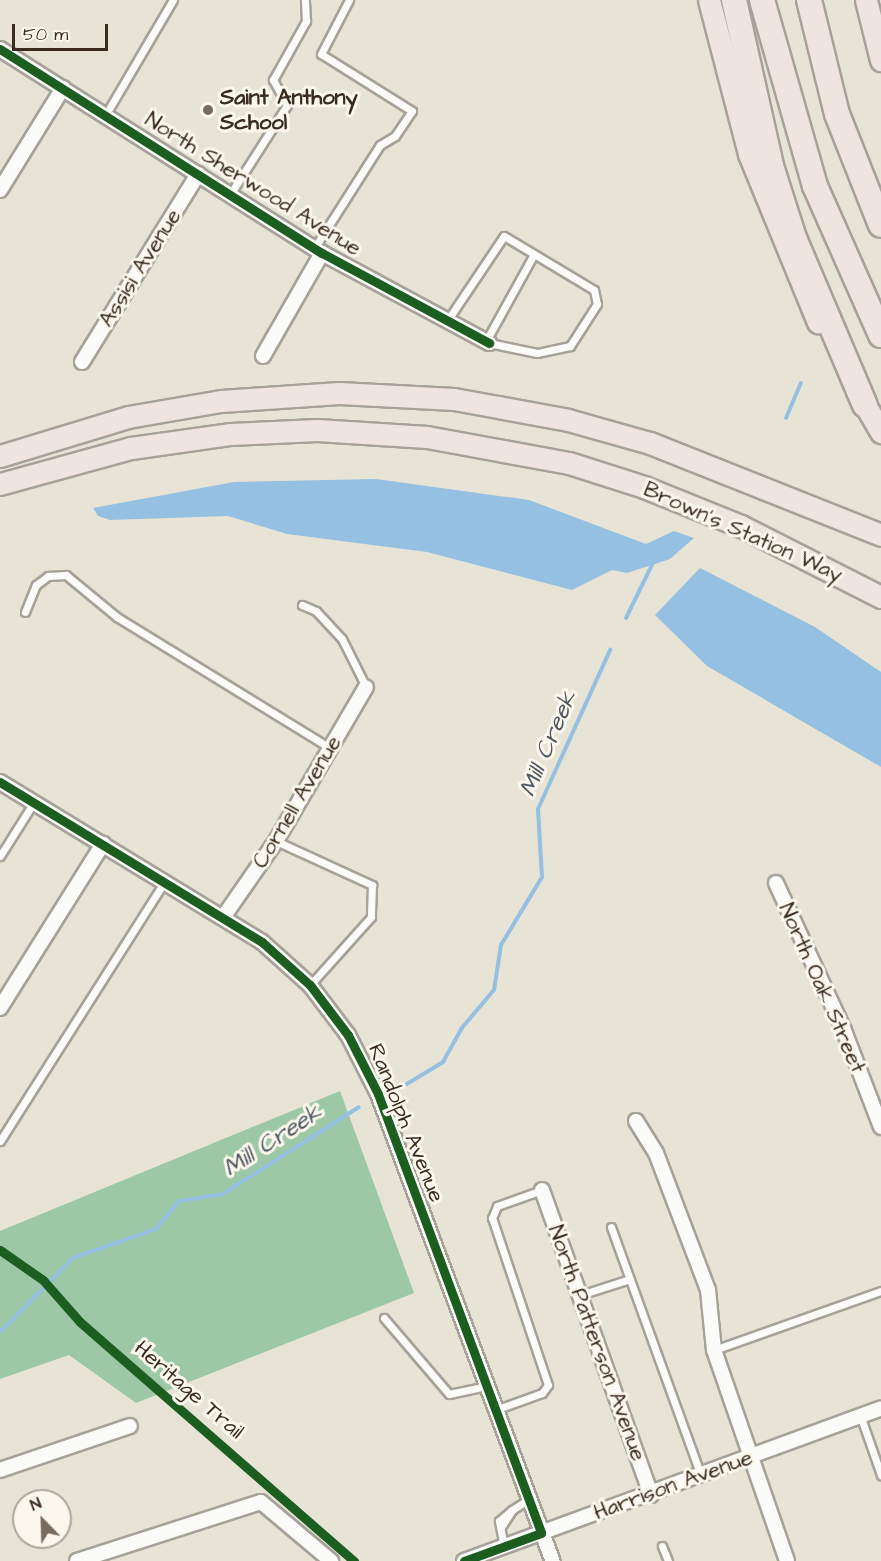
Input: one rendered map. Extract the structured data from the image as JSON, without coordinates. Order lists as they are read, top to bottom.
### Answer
{
  "streets": {
    "main road": ["Brown's Station Way"],
    "street": [
      "North Sherwood Avenue",
      "Assisi Avenue",
      "Cornell Avenue",
      "North Oak Street",
      "Randolph Avenue",
      "North Patterson Avenue",
      "Harrison Avenue"
    ],
    "cycle path": ["Heritage Trail"]
  },
  "crossings": [
    ["North Sherwood Avenue", "Assisi Avenue"],
    ["Cornell Avenue", "Randolph Avenue"],
    ["Randolph Avenue", "Harrison Avenue"],
    ["North Patterson Avenue", "Harrison Avenue"]
  ],
  "water": ["Mill Creek"],
  "places": ["Saint Anthony School"],
  "scale_bar": "50 m",
  "north": "top left"
}
